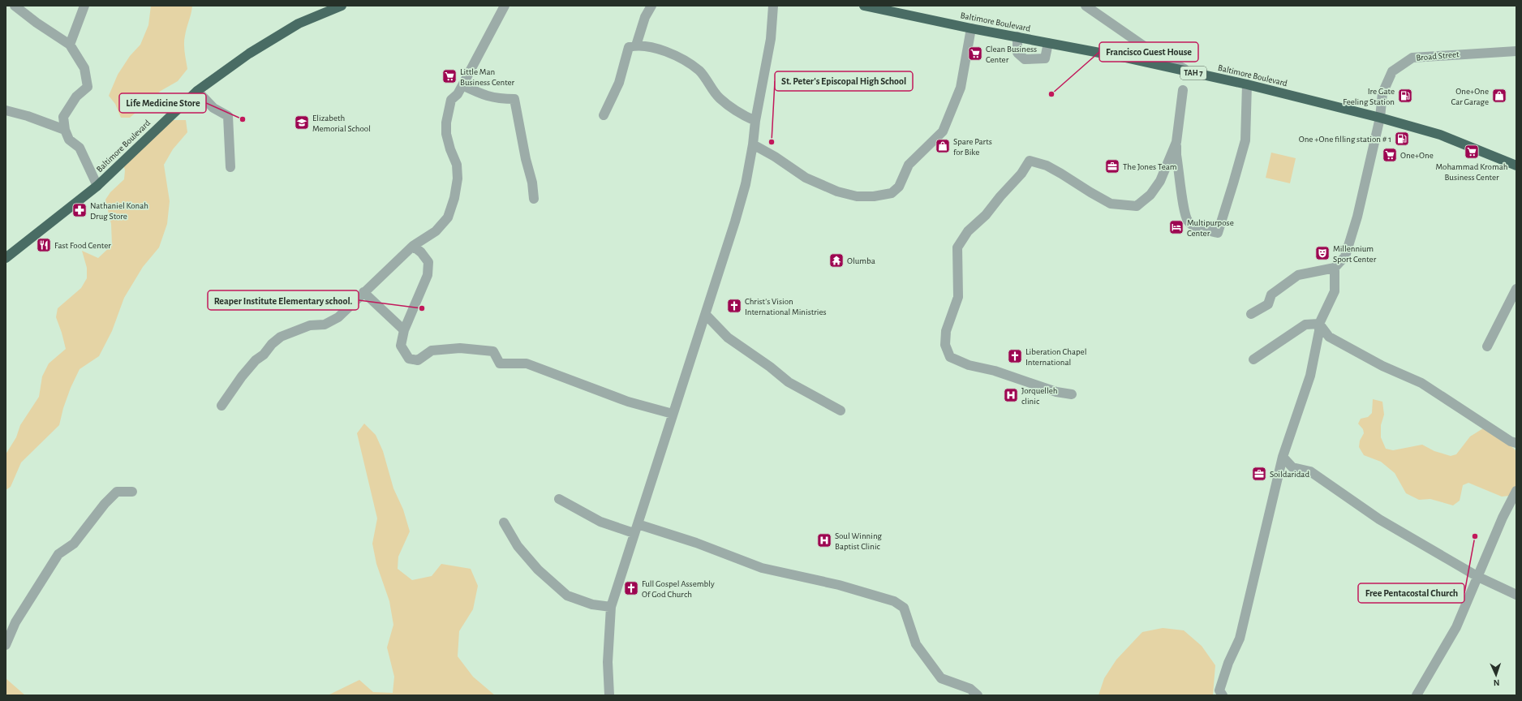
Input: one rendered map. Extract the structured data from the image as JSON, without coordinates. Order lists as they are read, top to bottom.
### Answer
{
  "streets": {
    "highway": ["Baltimore Boulevard", "TAH 7"],
    "street": ["Broad Street"]
  },
  "crossings": [
    ["Baltimore Boulevard", "Broad Street"]
  ],
  "places": {
    "supermarket": [
      "Clean Business Center",
      "Little Man Business Center",
      "Mohammad Kromah Business Center",
      "One+One"
    ],
    "other": [
      "Francisco Guest House",
      "Life Medicine Store",
      "St. Peter's Episcopal High School",
      "Reaper Institute Elementary school.",
      "Free Pentacostal Church"
    ],
    "fuel station": ["Ire Gate Feeling Station", "One +One filling station # 1"],
    "shop": ["One+One Car Garage", "Spare Parts for Bike"],
    "school or university": ["Elizabeth Memorial School"],
    "office": ["The Jones Team", "Soildaridad"],
    "pharmacy": ["Nathaniel Konah Drug Store"],
    "hotel": ["Multipurpose Center"],
    "restaurant": ["Fast Food Center"],
    "theatre": ["Millennium Sport Center"],
    "temple": ["Olumba"],
    "church": ["Christ's Vision International Ministries", "Liberation Chapel International", "Full Gospel Assembly Of God Church"],
    "hospital": ["Jorquelleh clinic", "Soul Winning Baptist Clinic"]
  },
  "north": "bottom"
}
